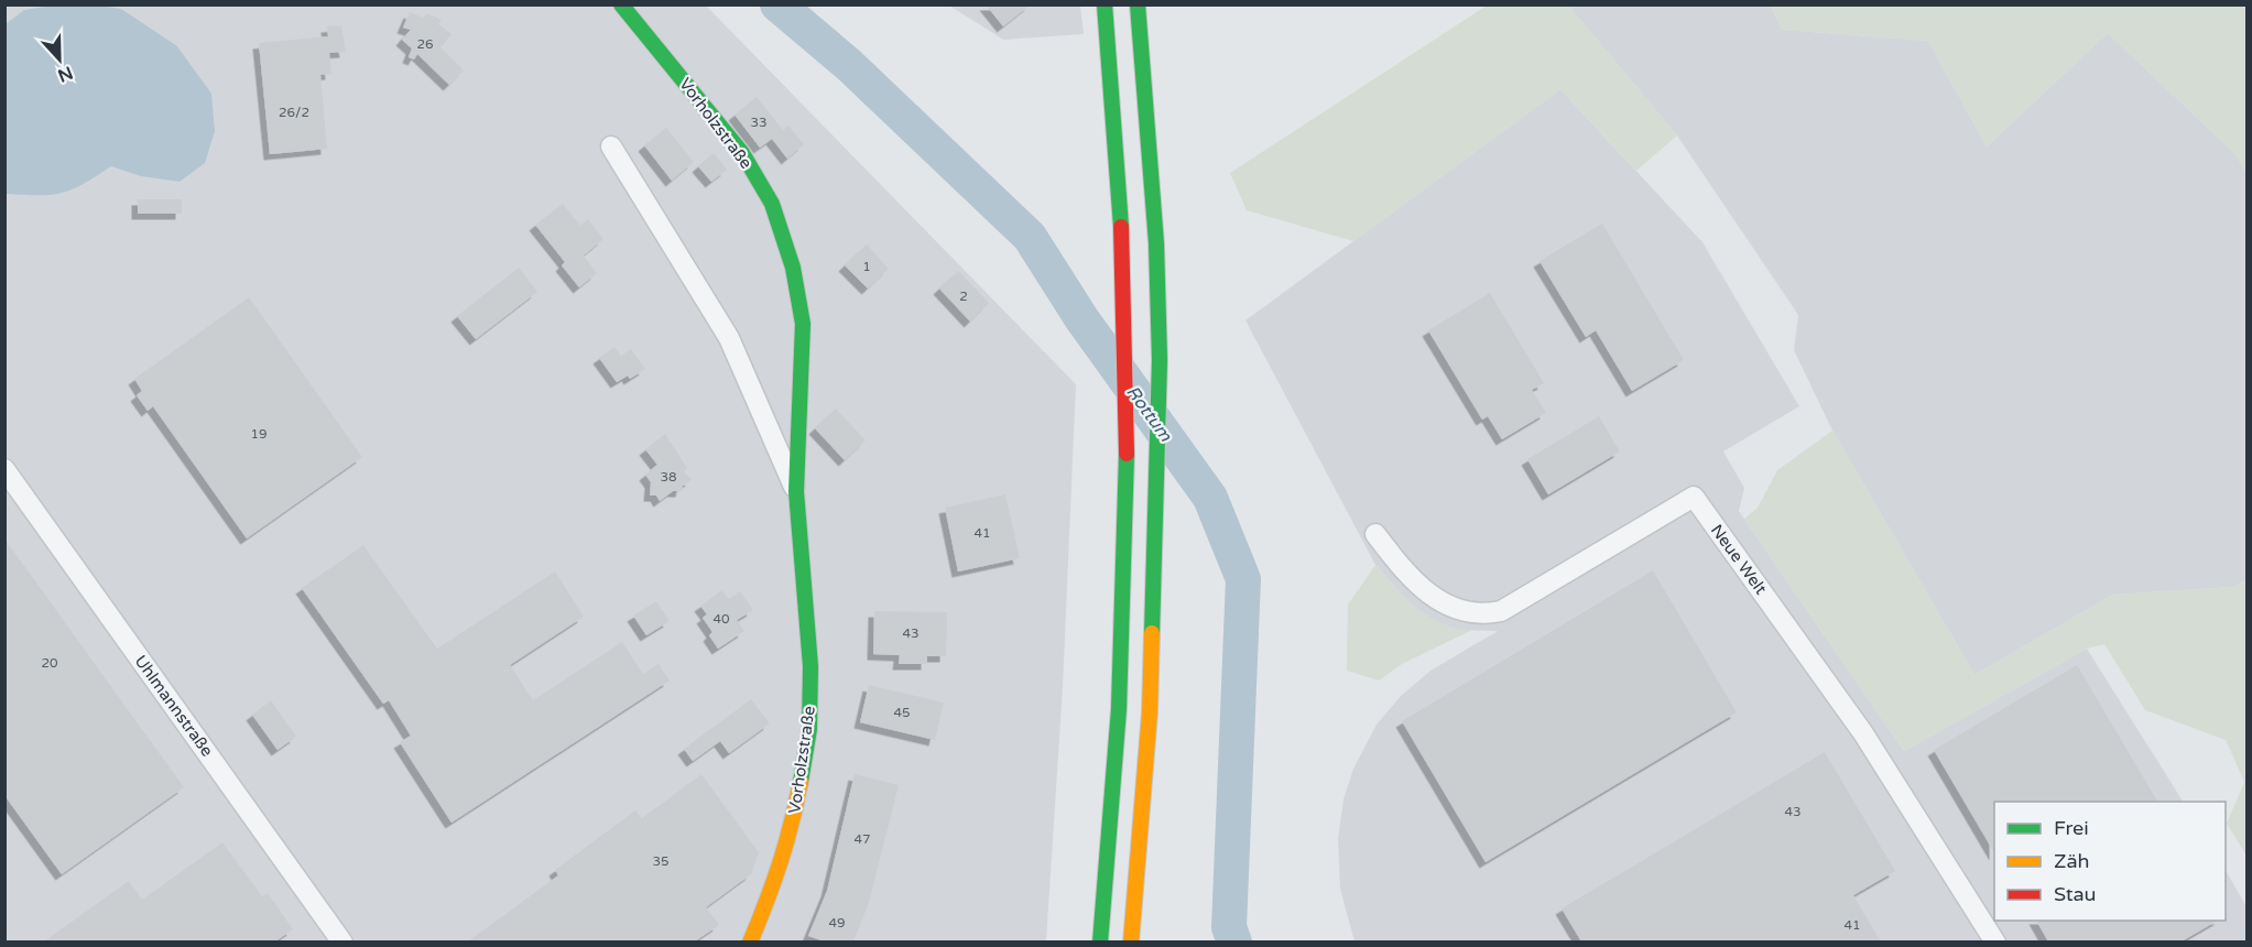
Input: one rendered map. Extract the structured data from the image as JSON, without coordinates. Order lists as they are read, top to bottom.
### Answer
{
  "streets": {
    "main road": ["Vorholzstraße"],
    "street": ["Neue Welt", "Uhlmannstraße"]
  },
  "water": ["Rottum"],
  "house_numbers": [
    "26",
    "26/2",
    "33",
    "1",
    "2",
    "19",
    "38",
    "41",
    "40",
    "43",
    "20",
    "45",
    "43",
    "47",
    "35",
    "49",
    "41"
  ],
  "legend": ["Frei", "Zäh", "Stau"],
  "north": "bottom"
}
